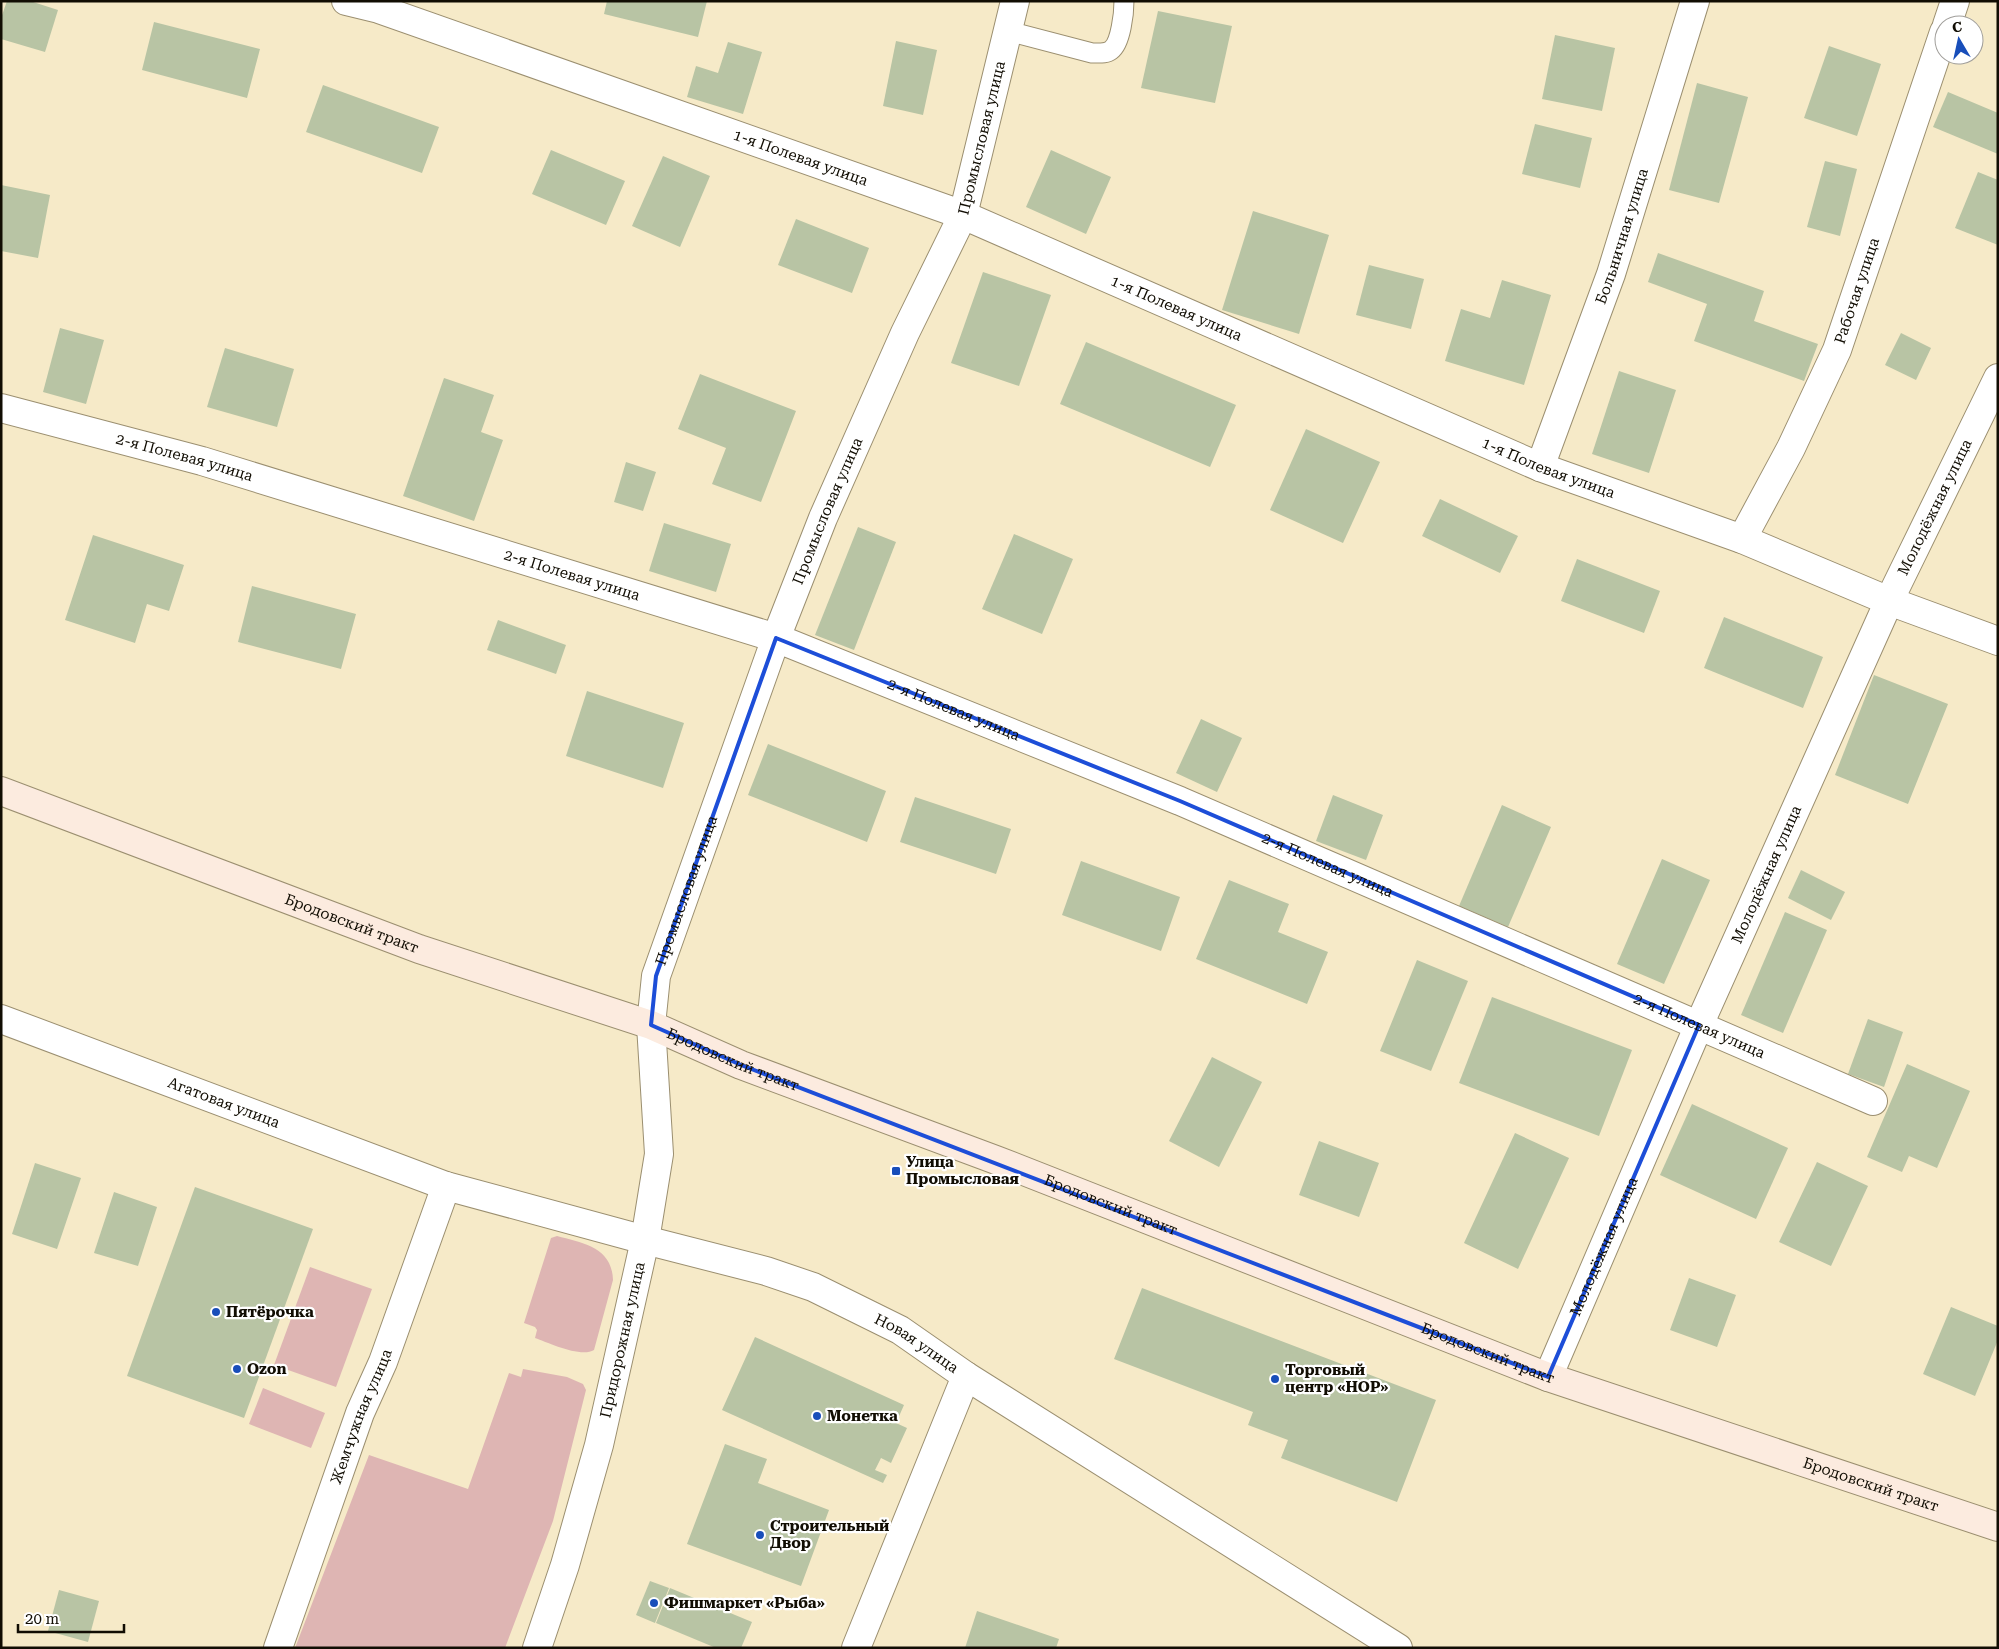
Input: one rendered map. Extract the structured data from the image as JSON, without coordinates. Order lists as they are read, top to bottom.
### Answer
{
  "streets": {
    "main road": ["Бродовский тракт"],
    "street": [
      "Промысловая улица",
      "1-я Полевая улица",
      "Больничная улица",
      "Рабочая улица",
      "2-я Полевая улица",
      "Молодёжная улица",
      "Агатовая улица",
      "Придорожная улица",
      "Новая улица",
      "Жемчужная улица"
    ]
  },
  "crossings": [
    ["Промысловая улица", "1-я Полевая улица"],
    ["Промысловая улица", "2-я Полевая улица"],
    ["Промысловая улица", "Бродовский тракт"],
    ["Промысловая улица", "Придорожная улица"],
    ["1-я Полевая улица", "Больничная улица"],
    ["1-я Полевая улица", "Рабочая улица"],
    ["1-я Полевая улица", "Молодёжная улица"],
    ["2-я Полевая улица", "Молодёжная улица"],
    ["Молодёжная улица", "Бродовский тракт"],
    ["Бродовский тракт", "Придорожная улица"],
    ["Агатовая улица", "Придорожная улица"],
    ["Агатовая улица", "Новая улица"],
    ["Агатовая улица", "Жемчужная улица"],
    ["Придорожная улица", "Новая улица"]
  ],
  "places": {
    "transit": ["Улица Промысловая"],
    "other": [
      "Пятёрочка",
      "Ozon",
      "Торговый центр «НОР»",
      "Монетка",
      "Строительный Двор",
      "Фишмаркет «Рыба»"
    ]
  },
  "scale_bar": "20 m",
  "north": "top"
}
